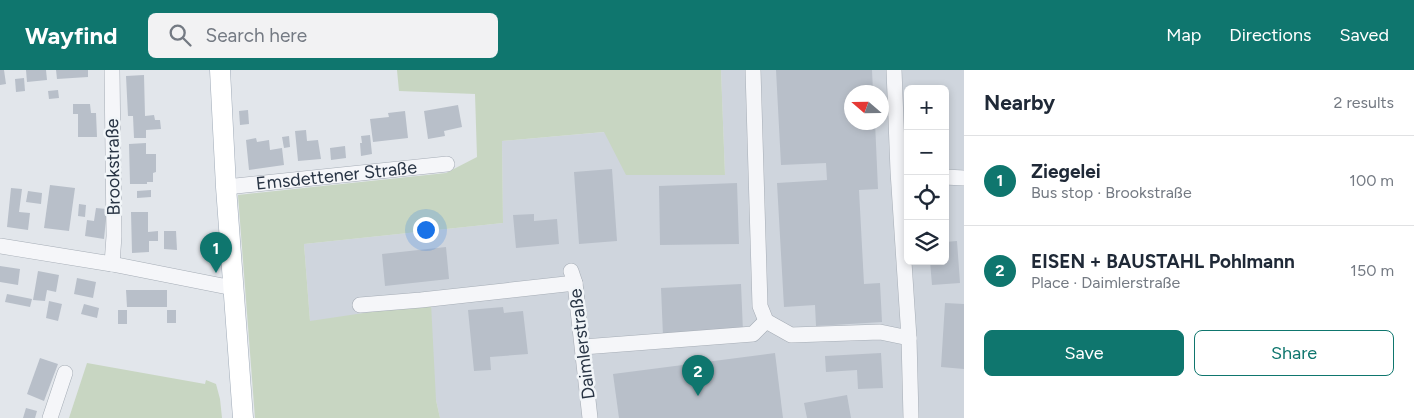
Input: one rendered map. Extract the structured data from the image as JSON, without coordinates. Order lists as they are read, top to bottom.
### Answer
{
  "streets": {
    "street": ["Brookstraße", "Emsdettener Straße", "Daimlerstraße"]
  },
  "north": "left",
  "page": {
    "header": "Wayfind",
    "search": "Search here",
    "nav": ["Map", "Directions", "Saved"],
    "heading": ["Nearby", "2 results"],
    "map_buttons": ["+", "−"],
    "list": [
      {
        "mark": "1",
        "name": "Ziegelei",
        "note": "Bus stop · Brookstraße",
        "value": "100 m"
      },
      {
        "mark": "2",
        "name": "EISEN + BAUSTAHL Pohlmann",
        "note": "Place · Daimlerstraße",
        "value": "150 m"
      }
    ],
    "pins": ["1", "2"],
    "buttons": ["Save", "Share"]
  }
}
